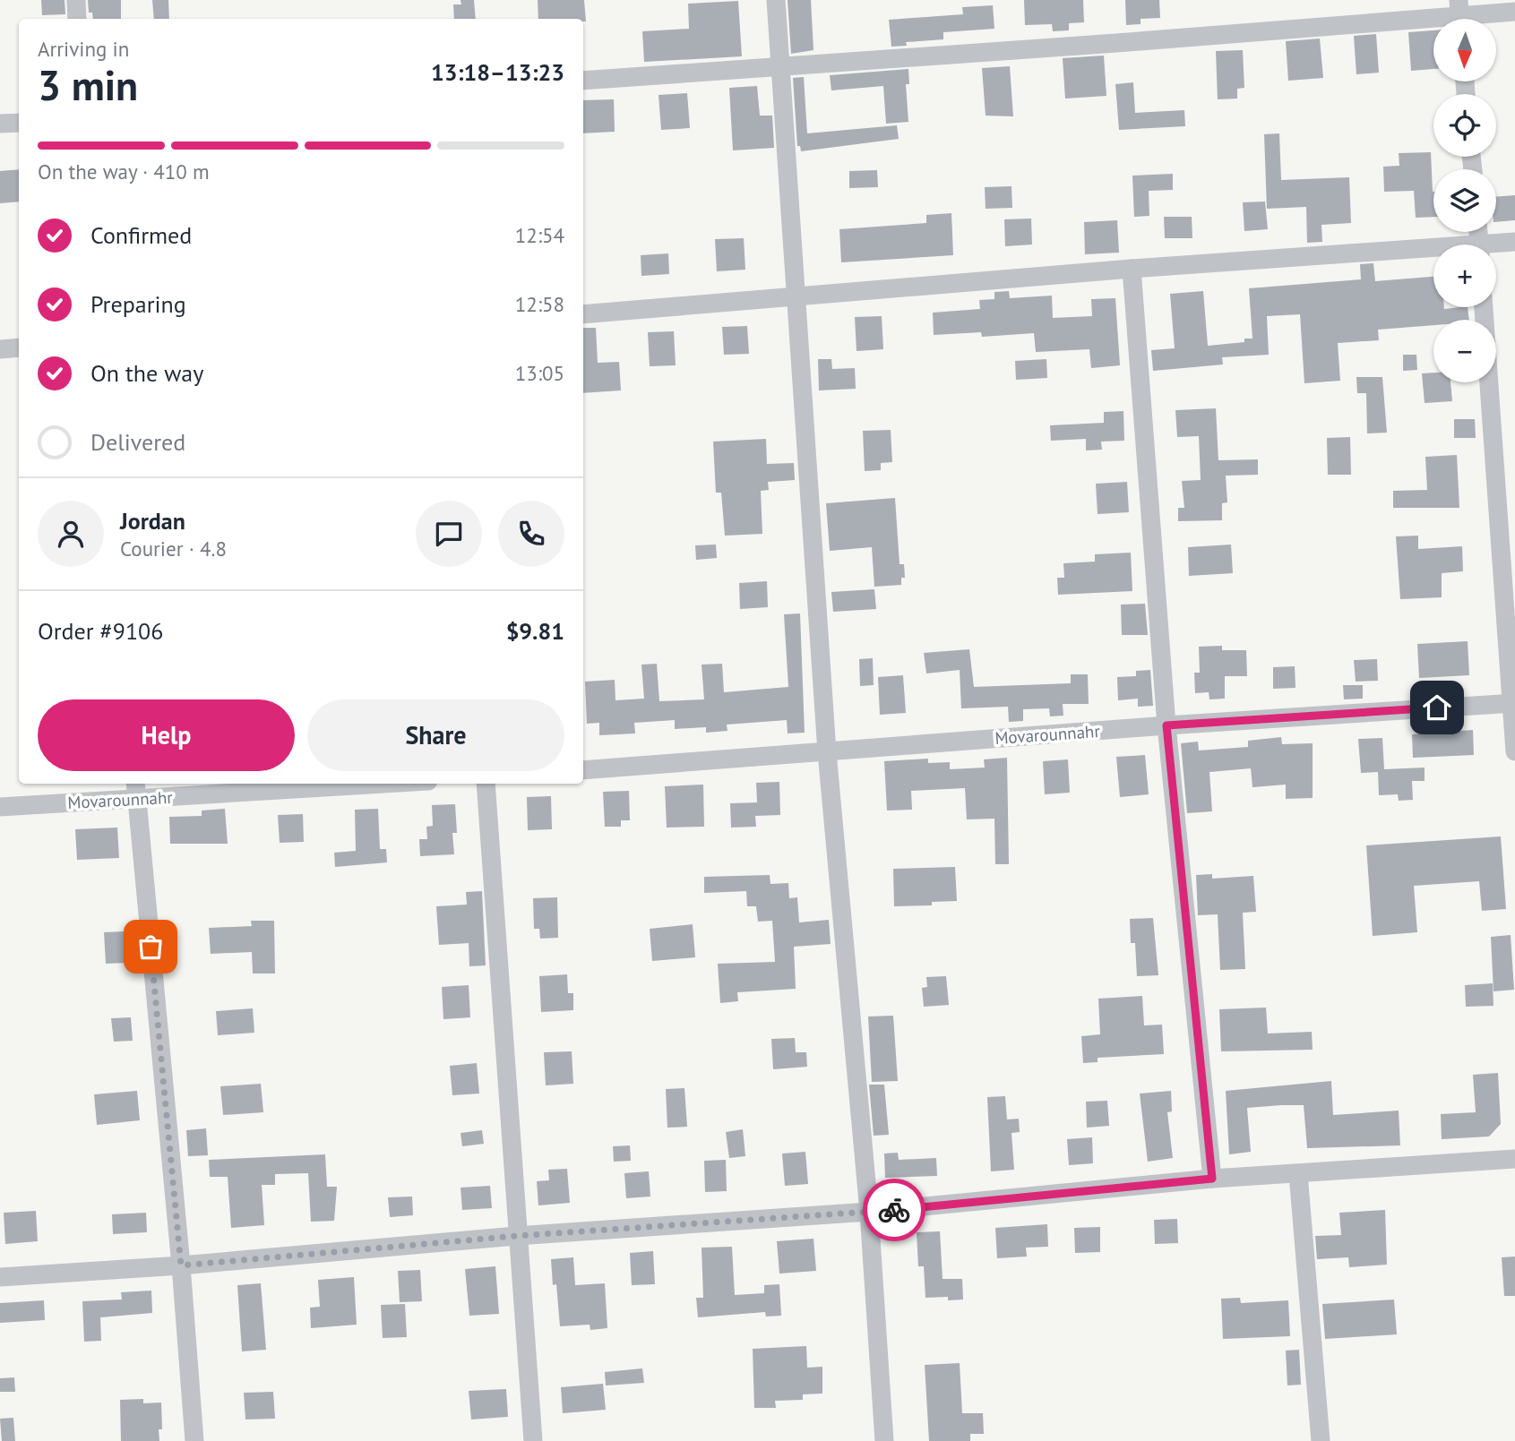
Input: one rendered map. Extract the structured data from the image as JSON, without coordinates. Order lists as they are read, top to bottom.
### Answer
{
  "streets": {
    "street": ["Movarounnahr"]
  },
  "north": "bottom",
  "page": {
    "map_buttons": ["+", "−"],
    "heading": ["3 min", "Arriving in", "13:18–13:23"],
    "panel": [
      "Jordan",
      "Courier · 4.8",
      "Order #9106",
      "$9.81"
    ],
    "bar": "On the way · 410 m",
    "list": [
      ["Confirmed", "12:54"],
      ["Preparing", "12:58"],
      ["On the way", "13:05"],
      "Delivered"
    ],
    "buttons": ["Help", "Share"]
  }
}
